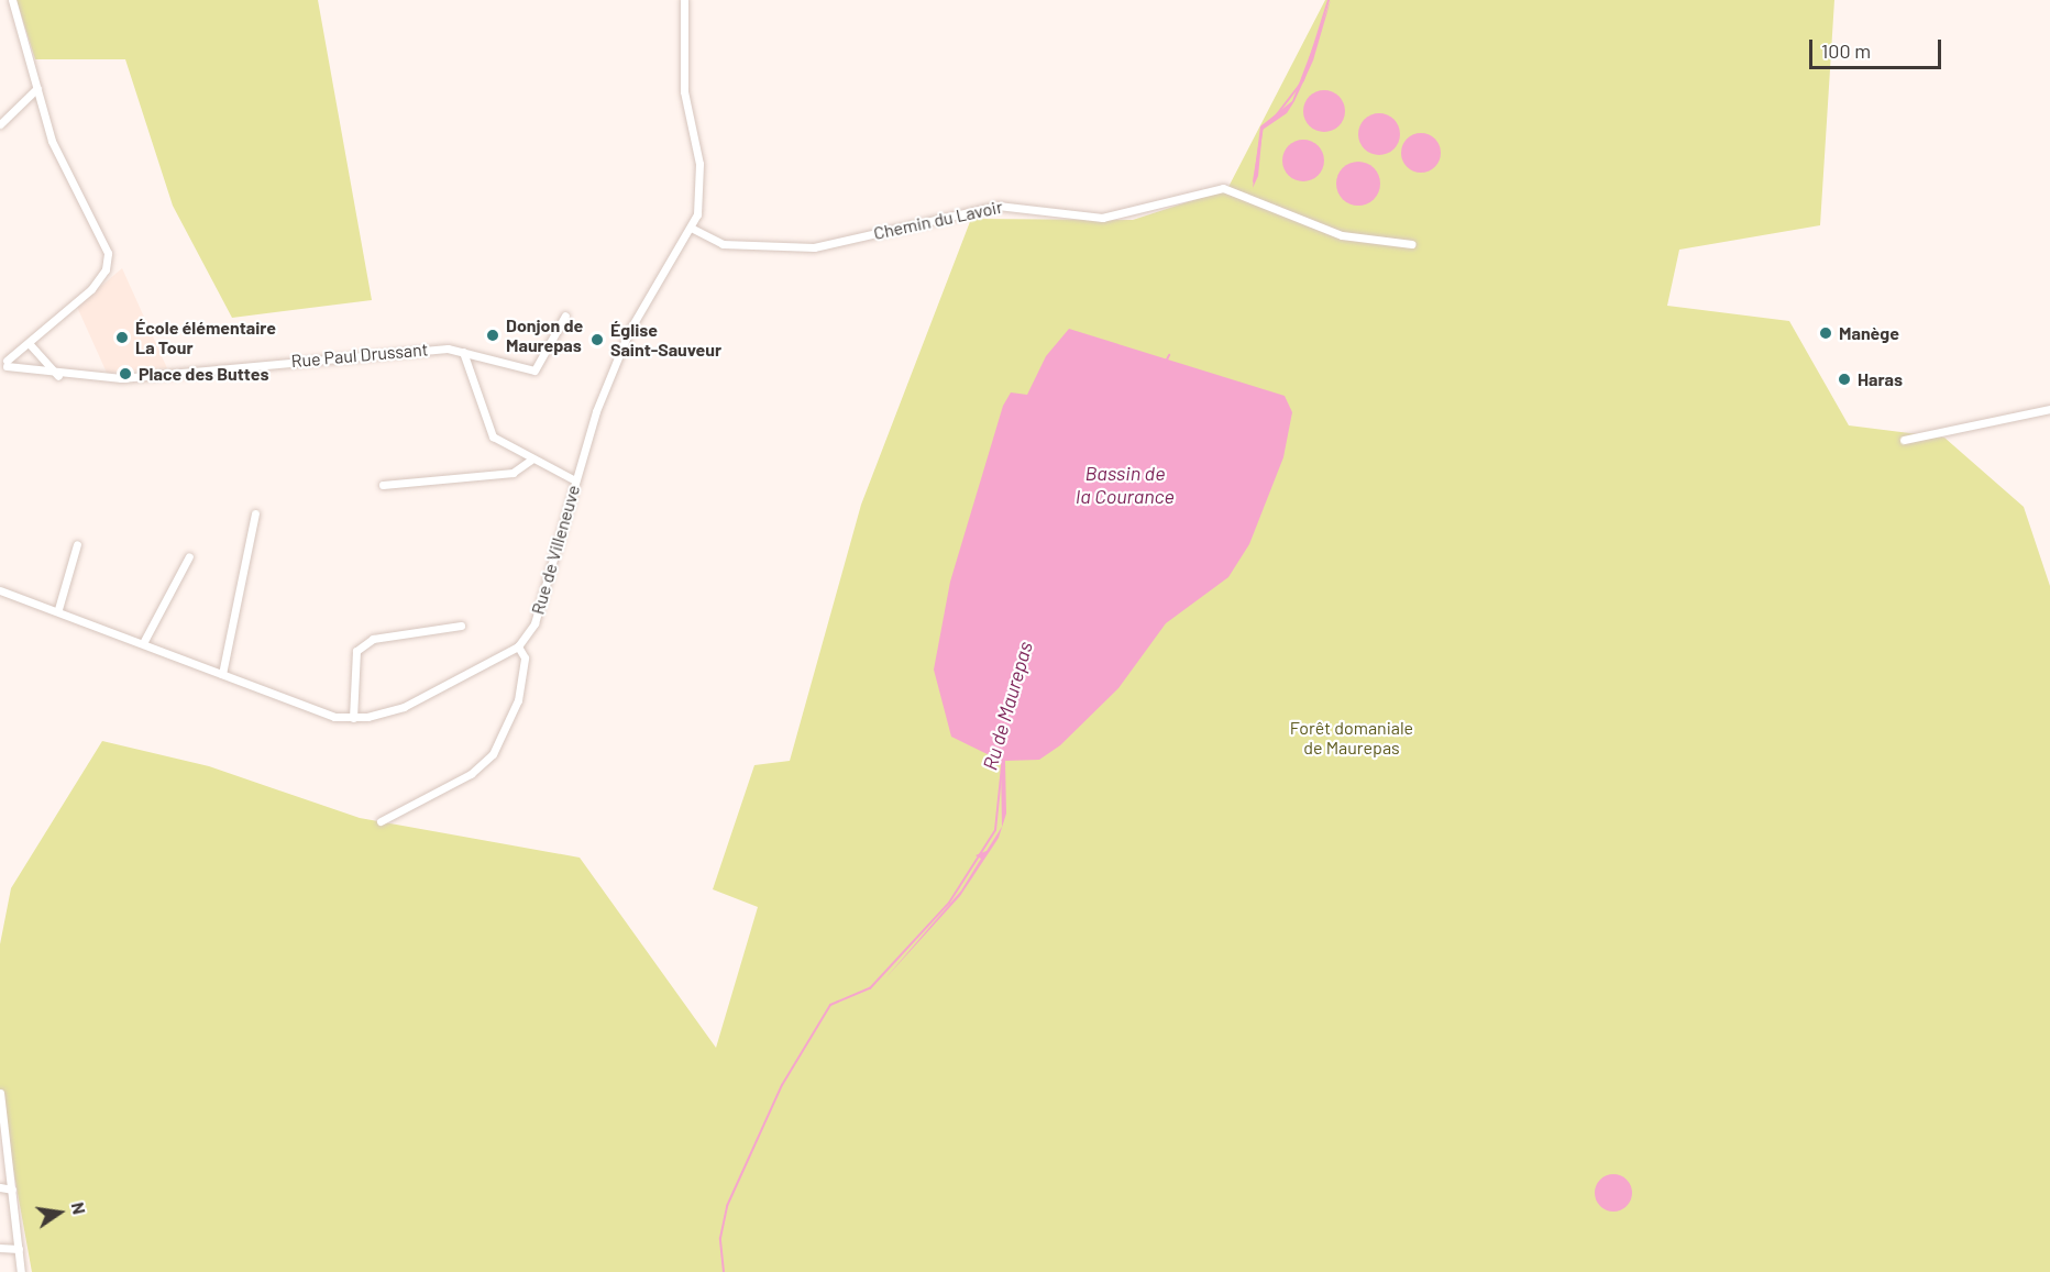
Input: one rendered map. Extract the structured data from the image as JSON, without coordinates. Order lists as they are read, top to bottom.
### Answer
{
  "streets": {
    "street": ["Chemin du Lavoir", "Rue Paul Drussant", "Rue de Villeneuve"]
  },
  "crossings": [
    ["Chemin du Lavoir", "Rue de Villeneuve"]
  ],
  "water": ["Bassin de la Courance", "Ru de Maurepas"],
  "parks": ["Forêt domaniale de Maurepas"],
  "places": [
    "Manège",
    "Donjon de Maurepas",
    "École élémentaire La Tour",
    "Église Saint-Sauveur",
    "Place des Buttes",
    "Haras"
  ],
  "scale_bar": "100 m",
  "north": "right"
}
